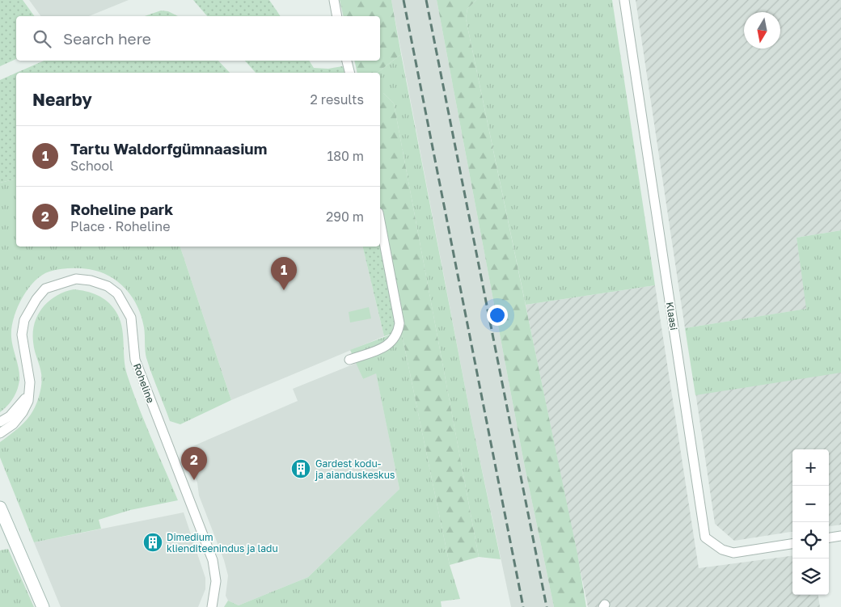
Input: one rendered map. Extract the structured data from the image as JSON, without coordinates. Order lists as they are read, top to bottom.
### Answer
{
  "streets": {
    "street": ["Klaasi", "Roheline"]
  },
  "places": {
    "building": ["Gardest kodu- ja aianduskeskus", "Dimedium klienditeenindus ja ladu"]
  },
  "north": "bottom",
  "page": {
    "search": "Search here",
    "heading": ["Nearby", "2 results"],
    "list": [
      {
        "mark": "1",
        "name": "Tartu Waldorfgümnaasium",
        "note": "School",
        "value": "180 m"
      },
      {
        "mark": "2",
        "name": "Roheline park",
        "note": "Place · Roheline",
        "value": "290 m"
      }
    ],
    "pins": ["1", "2"],
    "map_buttons": ["+", "−"]
  }
}
